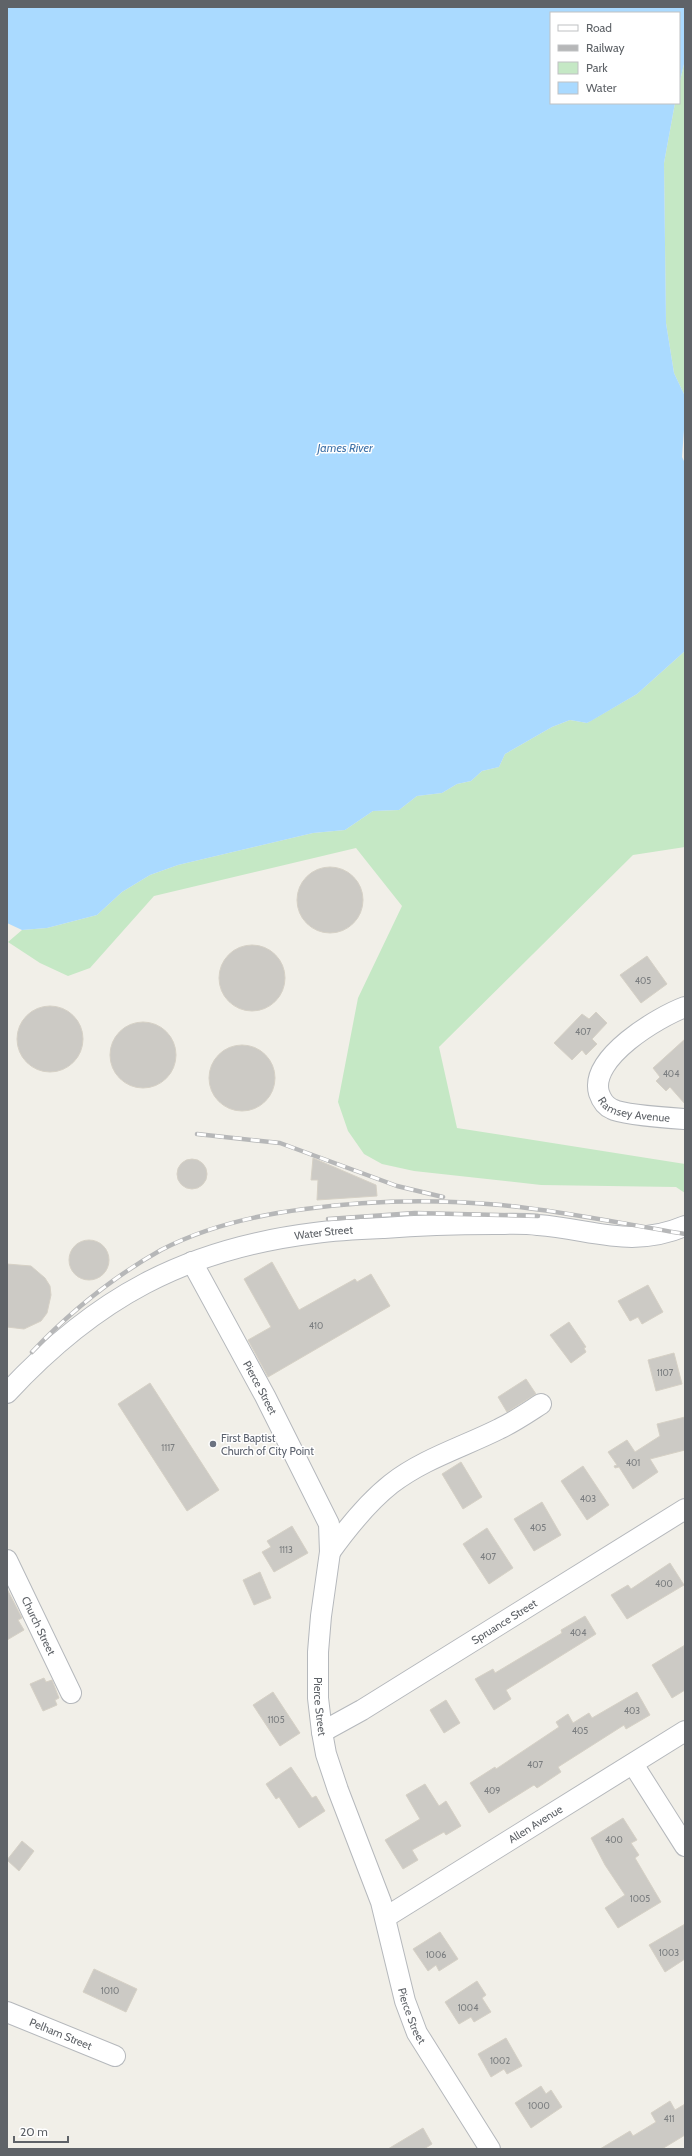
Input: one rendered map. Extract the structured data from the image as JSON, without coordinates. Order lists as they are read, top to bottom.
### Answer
{
  "streets": {
    "street": [
      "Ramsey Avenue",
      "Water Street",
      "Pierce Street",
      "Spruance Street",
      "Church Street",
      "Allen Avenue",
      "Pelham Street"
    ]
  },
  "crossings": [
    ["Water Street", "Pierce Street"],
    ["Pierce Street", "Spruance Street"],
    ["Pierce Street", "Allen Avenue"]
  ],
  "water": ["James River"],
  "places": ["First Baptist Church of City Point"],
  "house_numbers": [
    "405",
    "407",
    "404",
    "410",
    "1107",
    "1117",
    "401",
    "403",
    "405",
    "1113",
    "407",
    "400",
    "404",
    "403",
    "1105",
    "405",
    "407",
    "409",
    "400",
    "1005",
    "1003",
    "1006",
    "1010",
    "1004",
    "1002",
    "1000",
    "411"
  ],
  "legend": [
    "Road",
    "Railway",
    "Park",
    "Water"
  ],
  "scale_bar": "20 m"
}
